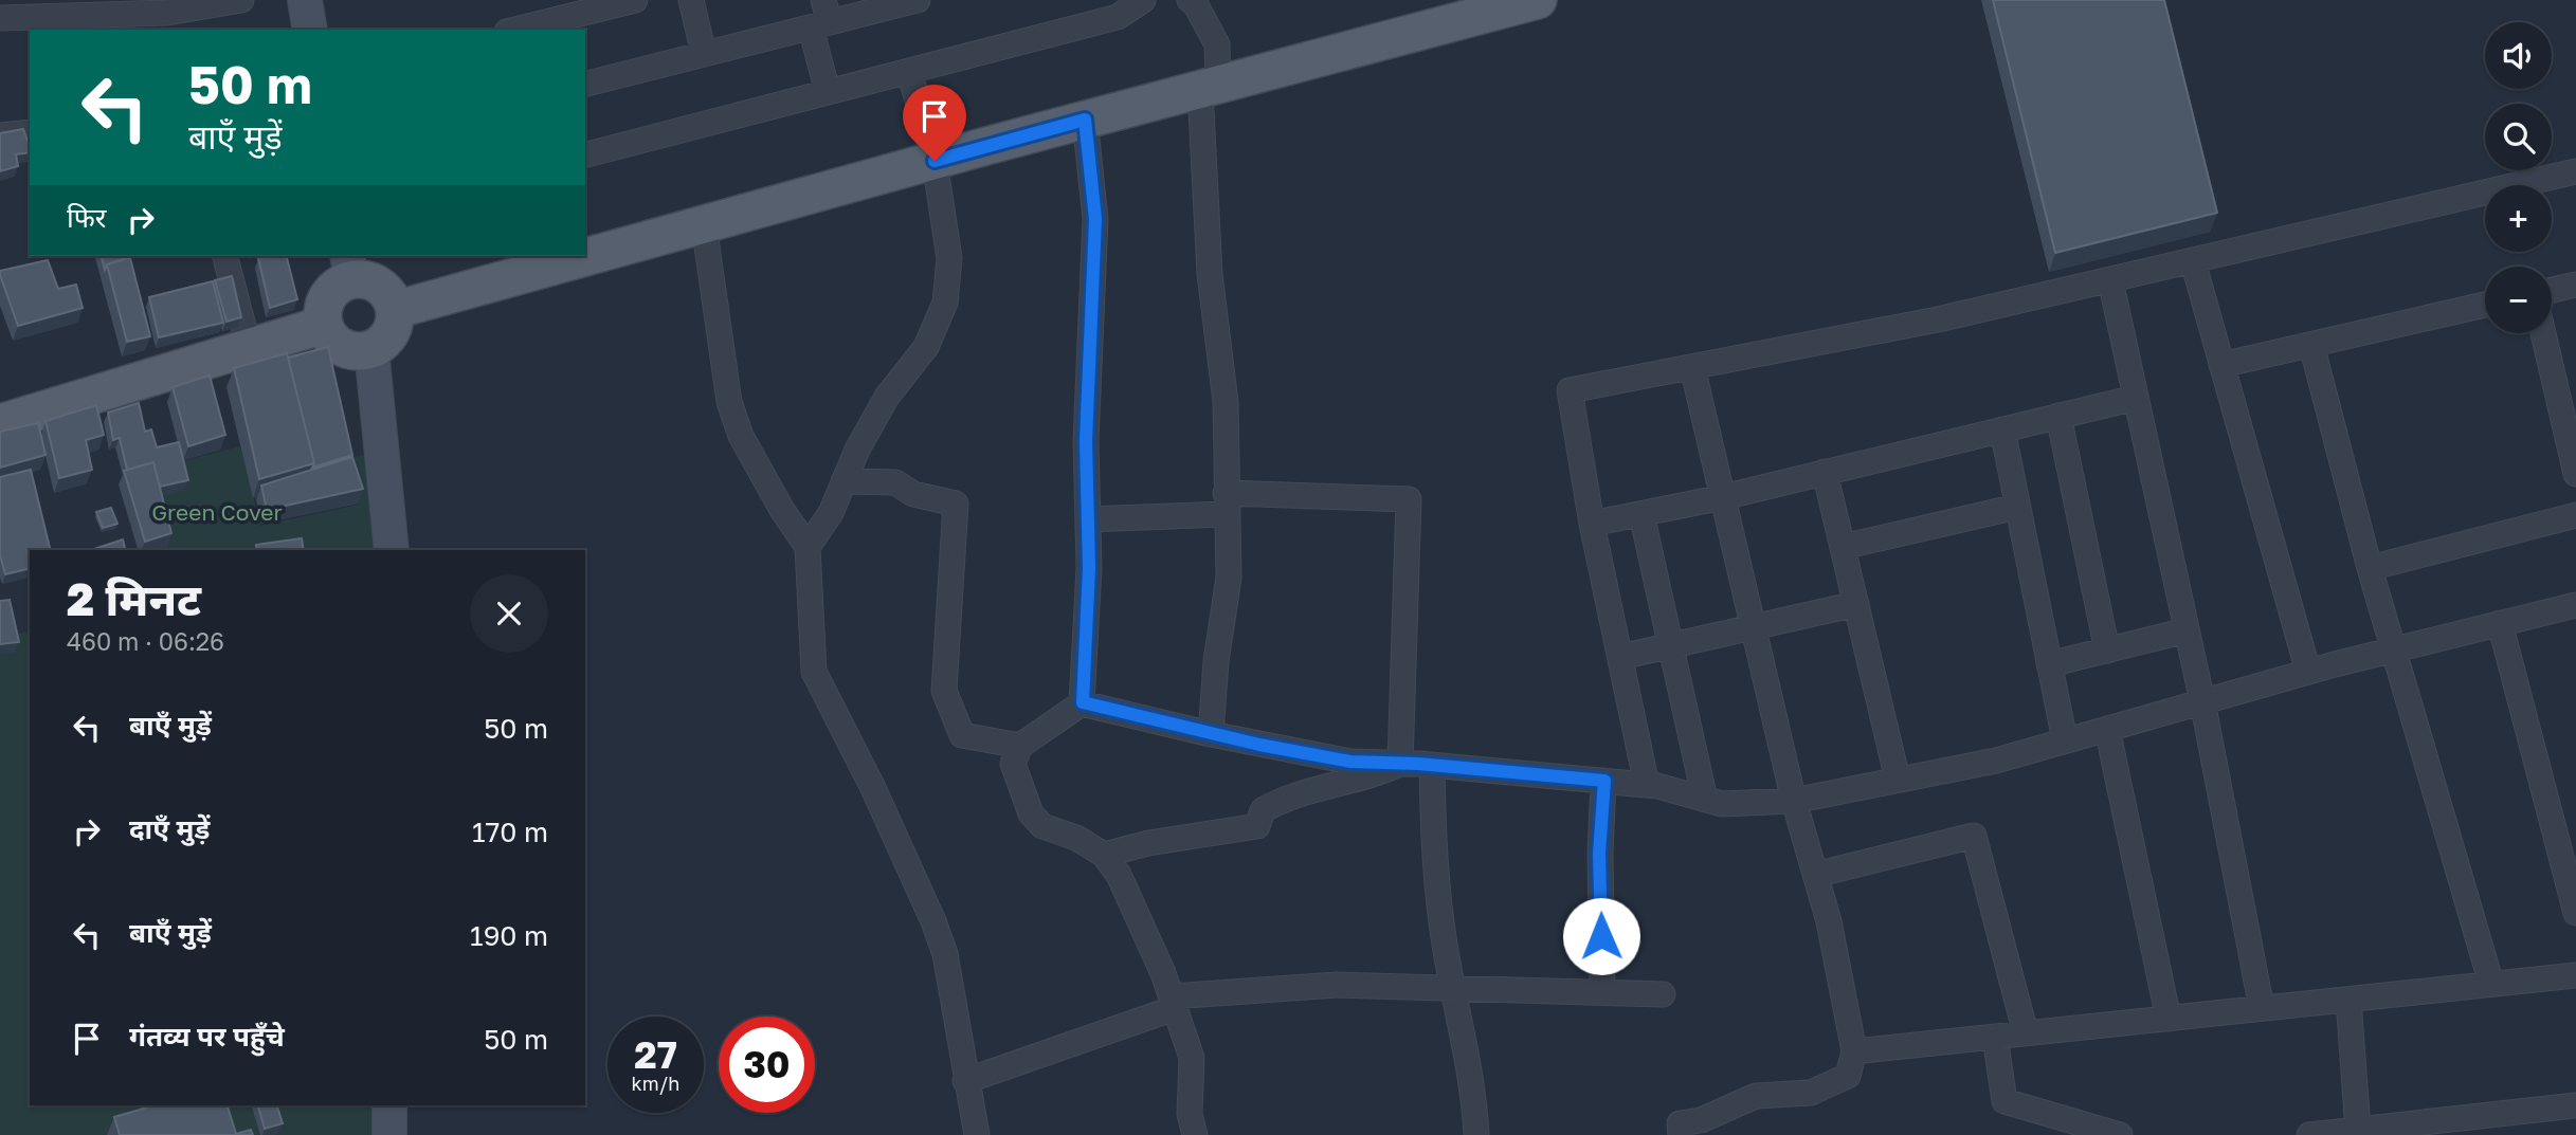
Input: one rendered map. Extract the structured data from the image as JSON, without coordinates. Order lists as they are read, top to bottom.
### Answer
{
  "parks": ["Green Cover"],
  "page": {
    "map_buttons": ["+", "−"],
    "turn": ["50 m", "बाएँ मुड़ें"],
    "then": "फिर",
    "heading": ["2 मिनट", "460 m · 06:26"],
    "list": [
      {
        "name": "बाएँ मुड़ें",
        "value": "50 m"
      },
      {
        "name": "दाएँ मुड़ें",
        "value": "170 m"
      },
      {
        "name": "बाएँ मुड़ें",
        "value": "190 m"
      },
      {
        "name": "गंतव्य पर पहुँचे",
        "value": "50 m"
      }
    ],
    "speed": "27 km/h",
    "limit": "30"
  }
}
